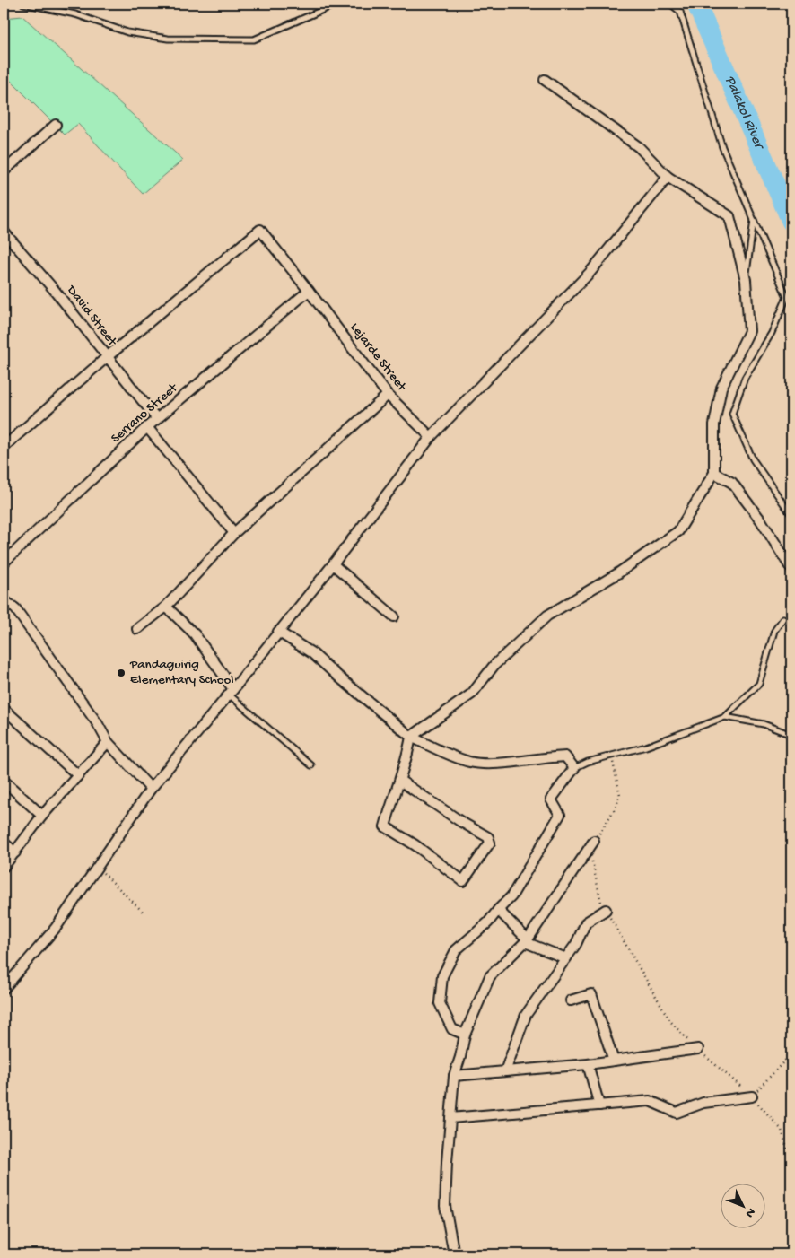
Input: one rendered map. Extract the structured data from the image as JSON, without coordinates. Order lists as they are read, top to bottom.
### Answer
{
  "streets": {
    "street": ["David Street", "Lejarde Street", "Serrano Street"]
  },
  "crossings": [
    ["David Street", "Lejarde Street"],
    ["David Street", "Serrano Street"],
    ["Lejarde Street", "Serrano Street"]
  ],
  "water": ["Palakol River"],
  "places": ["Pandaguirig Elementary School"],
  "north": "bottom right"
}
